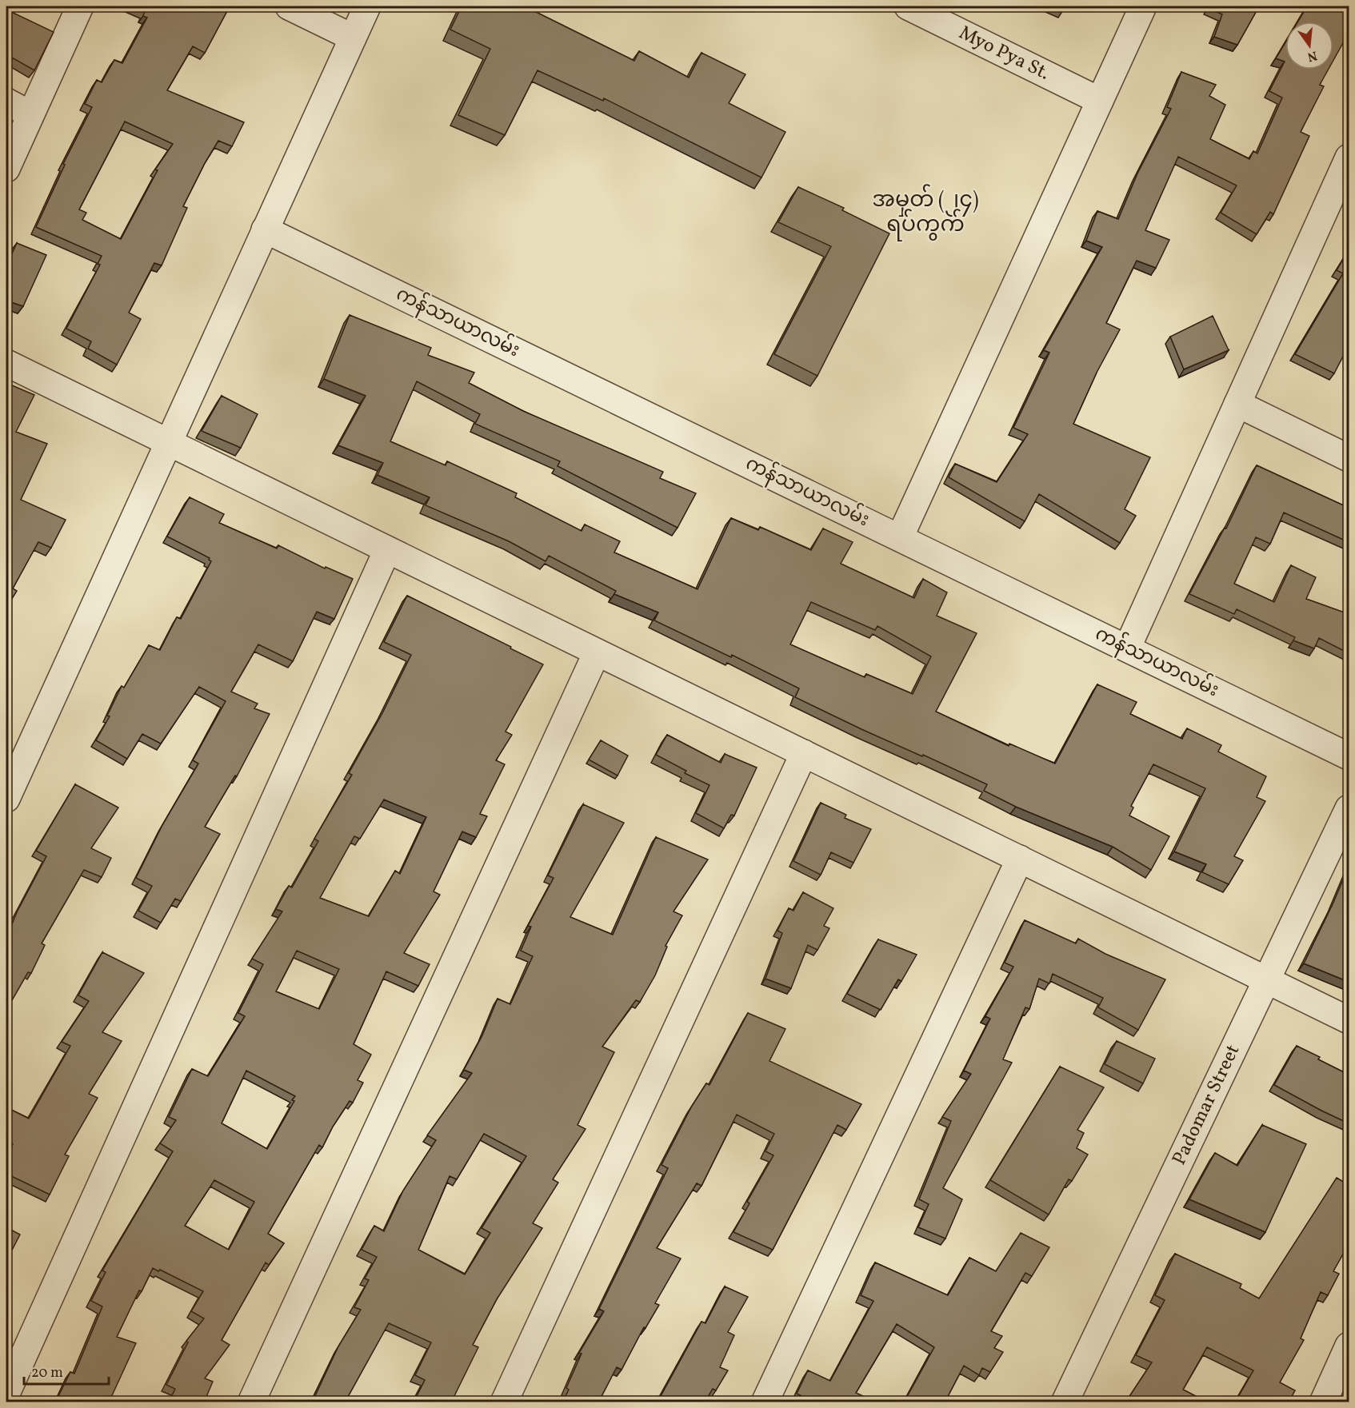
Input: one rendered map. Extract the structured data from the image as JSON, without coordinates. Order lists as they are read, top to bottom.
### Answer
{
  "streets": {
    "street": ["Myo Pya St.", "ကန်သာယာလမ်း", "Padomar Street"]
  },
  "districts": ["အမှတ် (၂၄) ရပ်ကွက်"],
  "scale_bar": "20 m",
  "north": "bottom"
}
